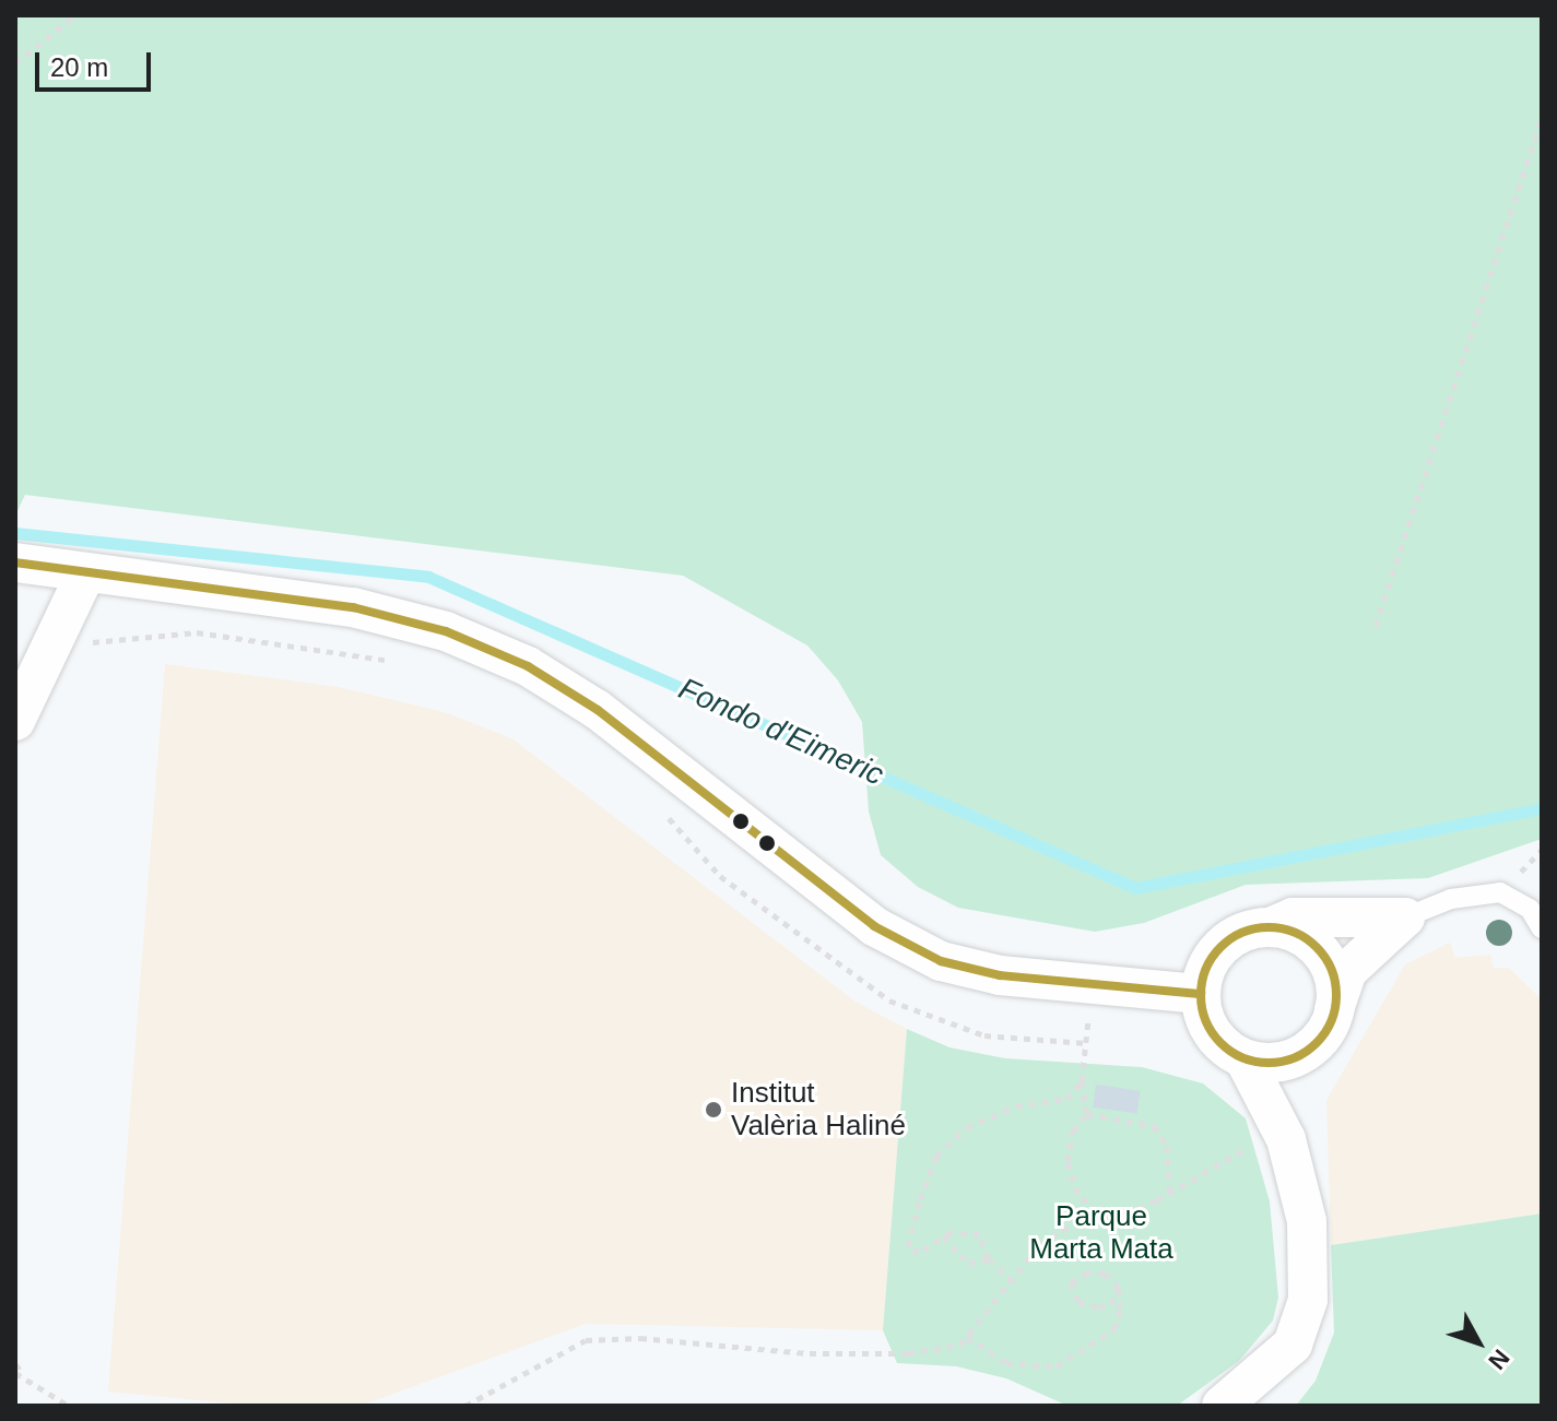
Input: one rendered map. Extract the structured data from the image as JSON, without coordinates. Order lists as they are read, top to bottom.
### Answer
{
  "water": ["Fondo d'Eimeric"],
  "parks": ["Parque Marta Mata"],
  "places": ["Institut Valèria Haliné"],
  "scale_bar": "20 m",
  "north": "bottom right"
}
